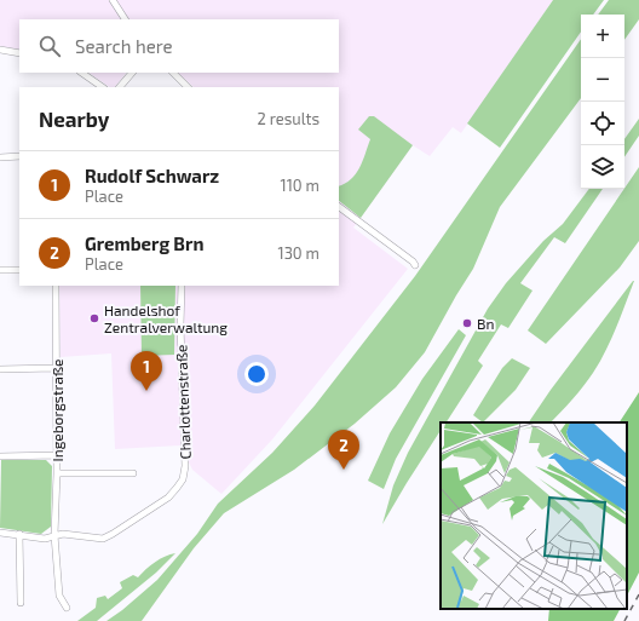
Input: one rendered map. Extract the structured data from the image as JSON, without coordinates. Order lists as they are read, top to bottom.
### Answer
{
  "streets": {
    "street": ["Charlottenstraße", "Ingeborgstraße"]
  },
  "crossings": [
    ["Charlottenstraße", "Ingeborgstraße"]
  ],
  "places": ["Handelshof Zentralverwaltung", "Bn"],
  "page": {
    "map_buttons": ["+", "−"],
    "search": "Search here",
    "heading": ["Nearby", "2 results"],
    "list": [
      {
        "mark": "1",
        "name": "Rudolf Schwarz",
        "note": "Place",
        "value": "110 m"
      },
      {
        "mark": "2",
        "name": "Gremberg Brn",
        "note": "Place",
        "value": "130 m"
      }
    ],
    "pins": ["1", "2"]
  }
}
